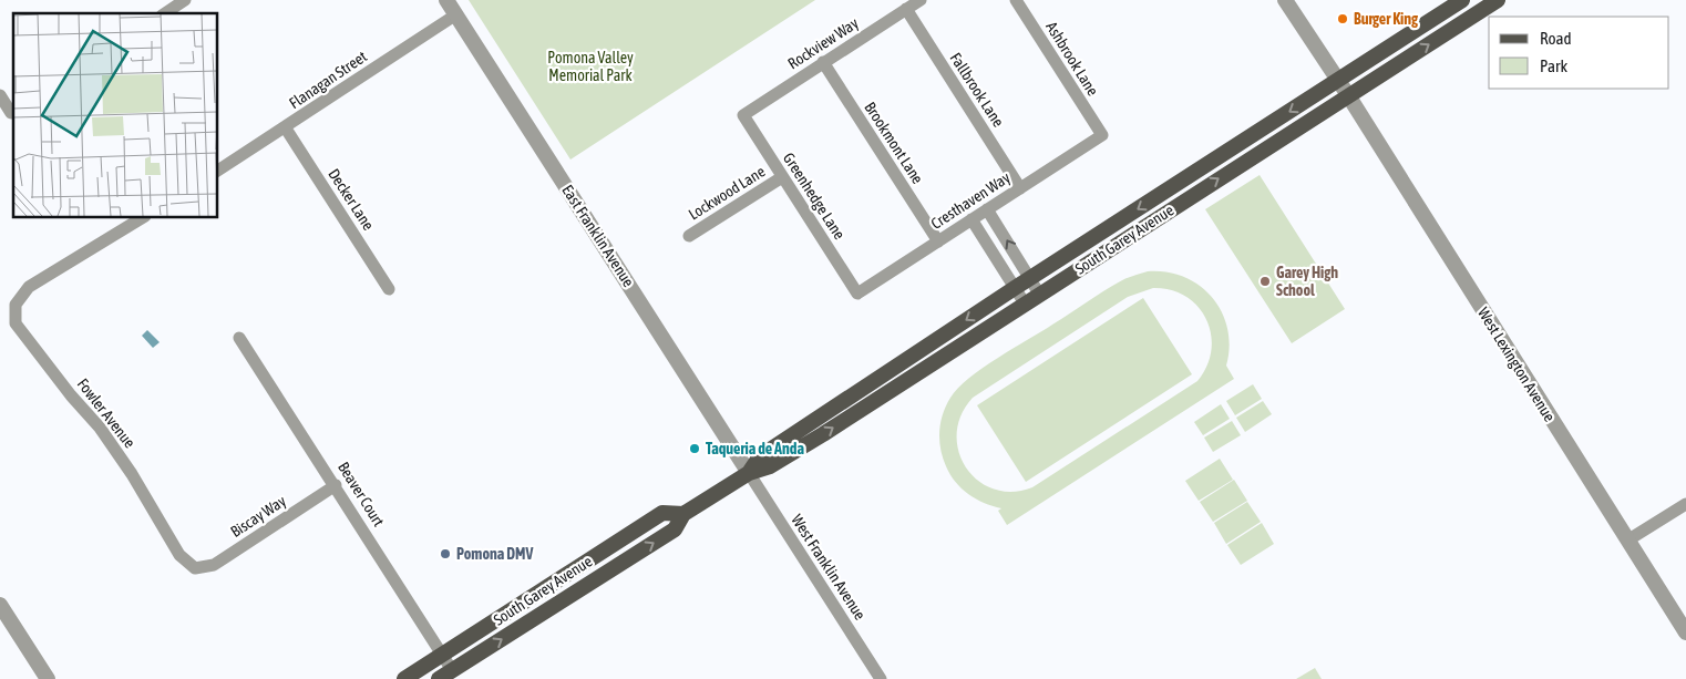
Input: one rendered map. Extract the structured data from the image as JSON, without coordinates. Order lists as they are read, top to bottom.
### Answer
{
  "streets": {
    "main road": ["South Garey Avenue"],
    "street": [
      "Rockview Way",
      "Ashbrook Lane",
      "Flanagan Street",
      "Fallbrook Lane",
      "Brookmont Lane",
      "Lockwood Lane",
      "Greenhedge Lane",
      "Decker Lane",
      "Cresthaven Way",
      "East Franklin Avenue",
      "West Lexington Avenue",
      "Fowler Avenue",
      "Beaver Court",
      "Biscay Way",
      "West Franklin Avenue"
    ]
  },
  "crossings": [
    ["Rockview Way", "Fallbrook Lane"],
    ["Rockview Way", "Brookmont Lane"],
    ["Rockview Way", "Greenhedge Lane"],
    ["Ashbrook Lane", "Cresthaven Way"],
    ["Flanagan Street", "Decker Lane"],
    ["Flanagan Street", "East Franklin Avenue"],
    ["Fallbrook Lane", "Cresthaven Way"],
    ["Brookmont Lane", "Cresthaven Way"],
    ["Lockwood Lane", "Greenhedge Lane"],
    ["Greenhedge Lane", "Cresthaven Way"],
    ["East Franklin Avenue", "South Garey Avenue"],
    ["East Franklin Avenue", "West Franklin Avenue"],
    ["South Garey Avenue", "West Lexington Avenue"],
    ["South Garey Avenue", "Beaver Court"],
    ["South Garey Avenue", "West Franklin Avenue"],
    ["Fowler Avenue", "Biscay Way"],
    ["Beaver Court", "Biscay Way"]
  ],
  "parks": ["Pomona Valley Memorial Park"],
  "places": [
    "Burger King",
    "Garey High School",
    "Taqueria de Anda",
    "Pomona DMV"
  ],
  "legend": ["Road", "Park"]
}
